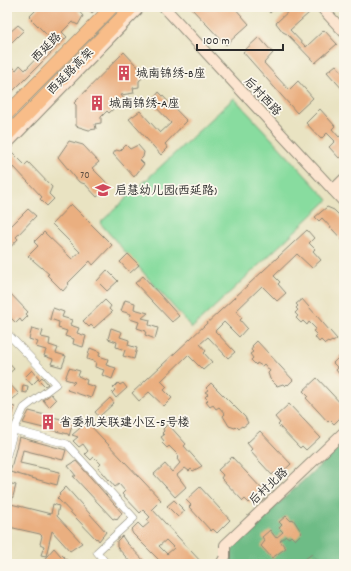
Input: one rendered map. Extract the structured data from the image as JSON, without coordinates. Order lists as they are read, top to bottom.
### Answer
{
  "streets": {
    "highway": ["西延路高架"],
    "street": ["西延路", "后村西路", "后村北路"]
  },
  "places": {
    "building": ["城南锦绣-B座", "城南锦绣-A座", "省委机关联建小区-5号楼"],
    "school or university": ["启慧幼儿园(西延路)"]
  },
  "house_numbers": ["70"],
  "scale_bar": "100 m"
}
